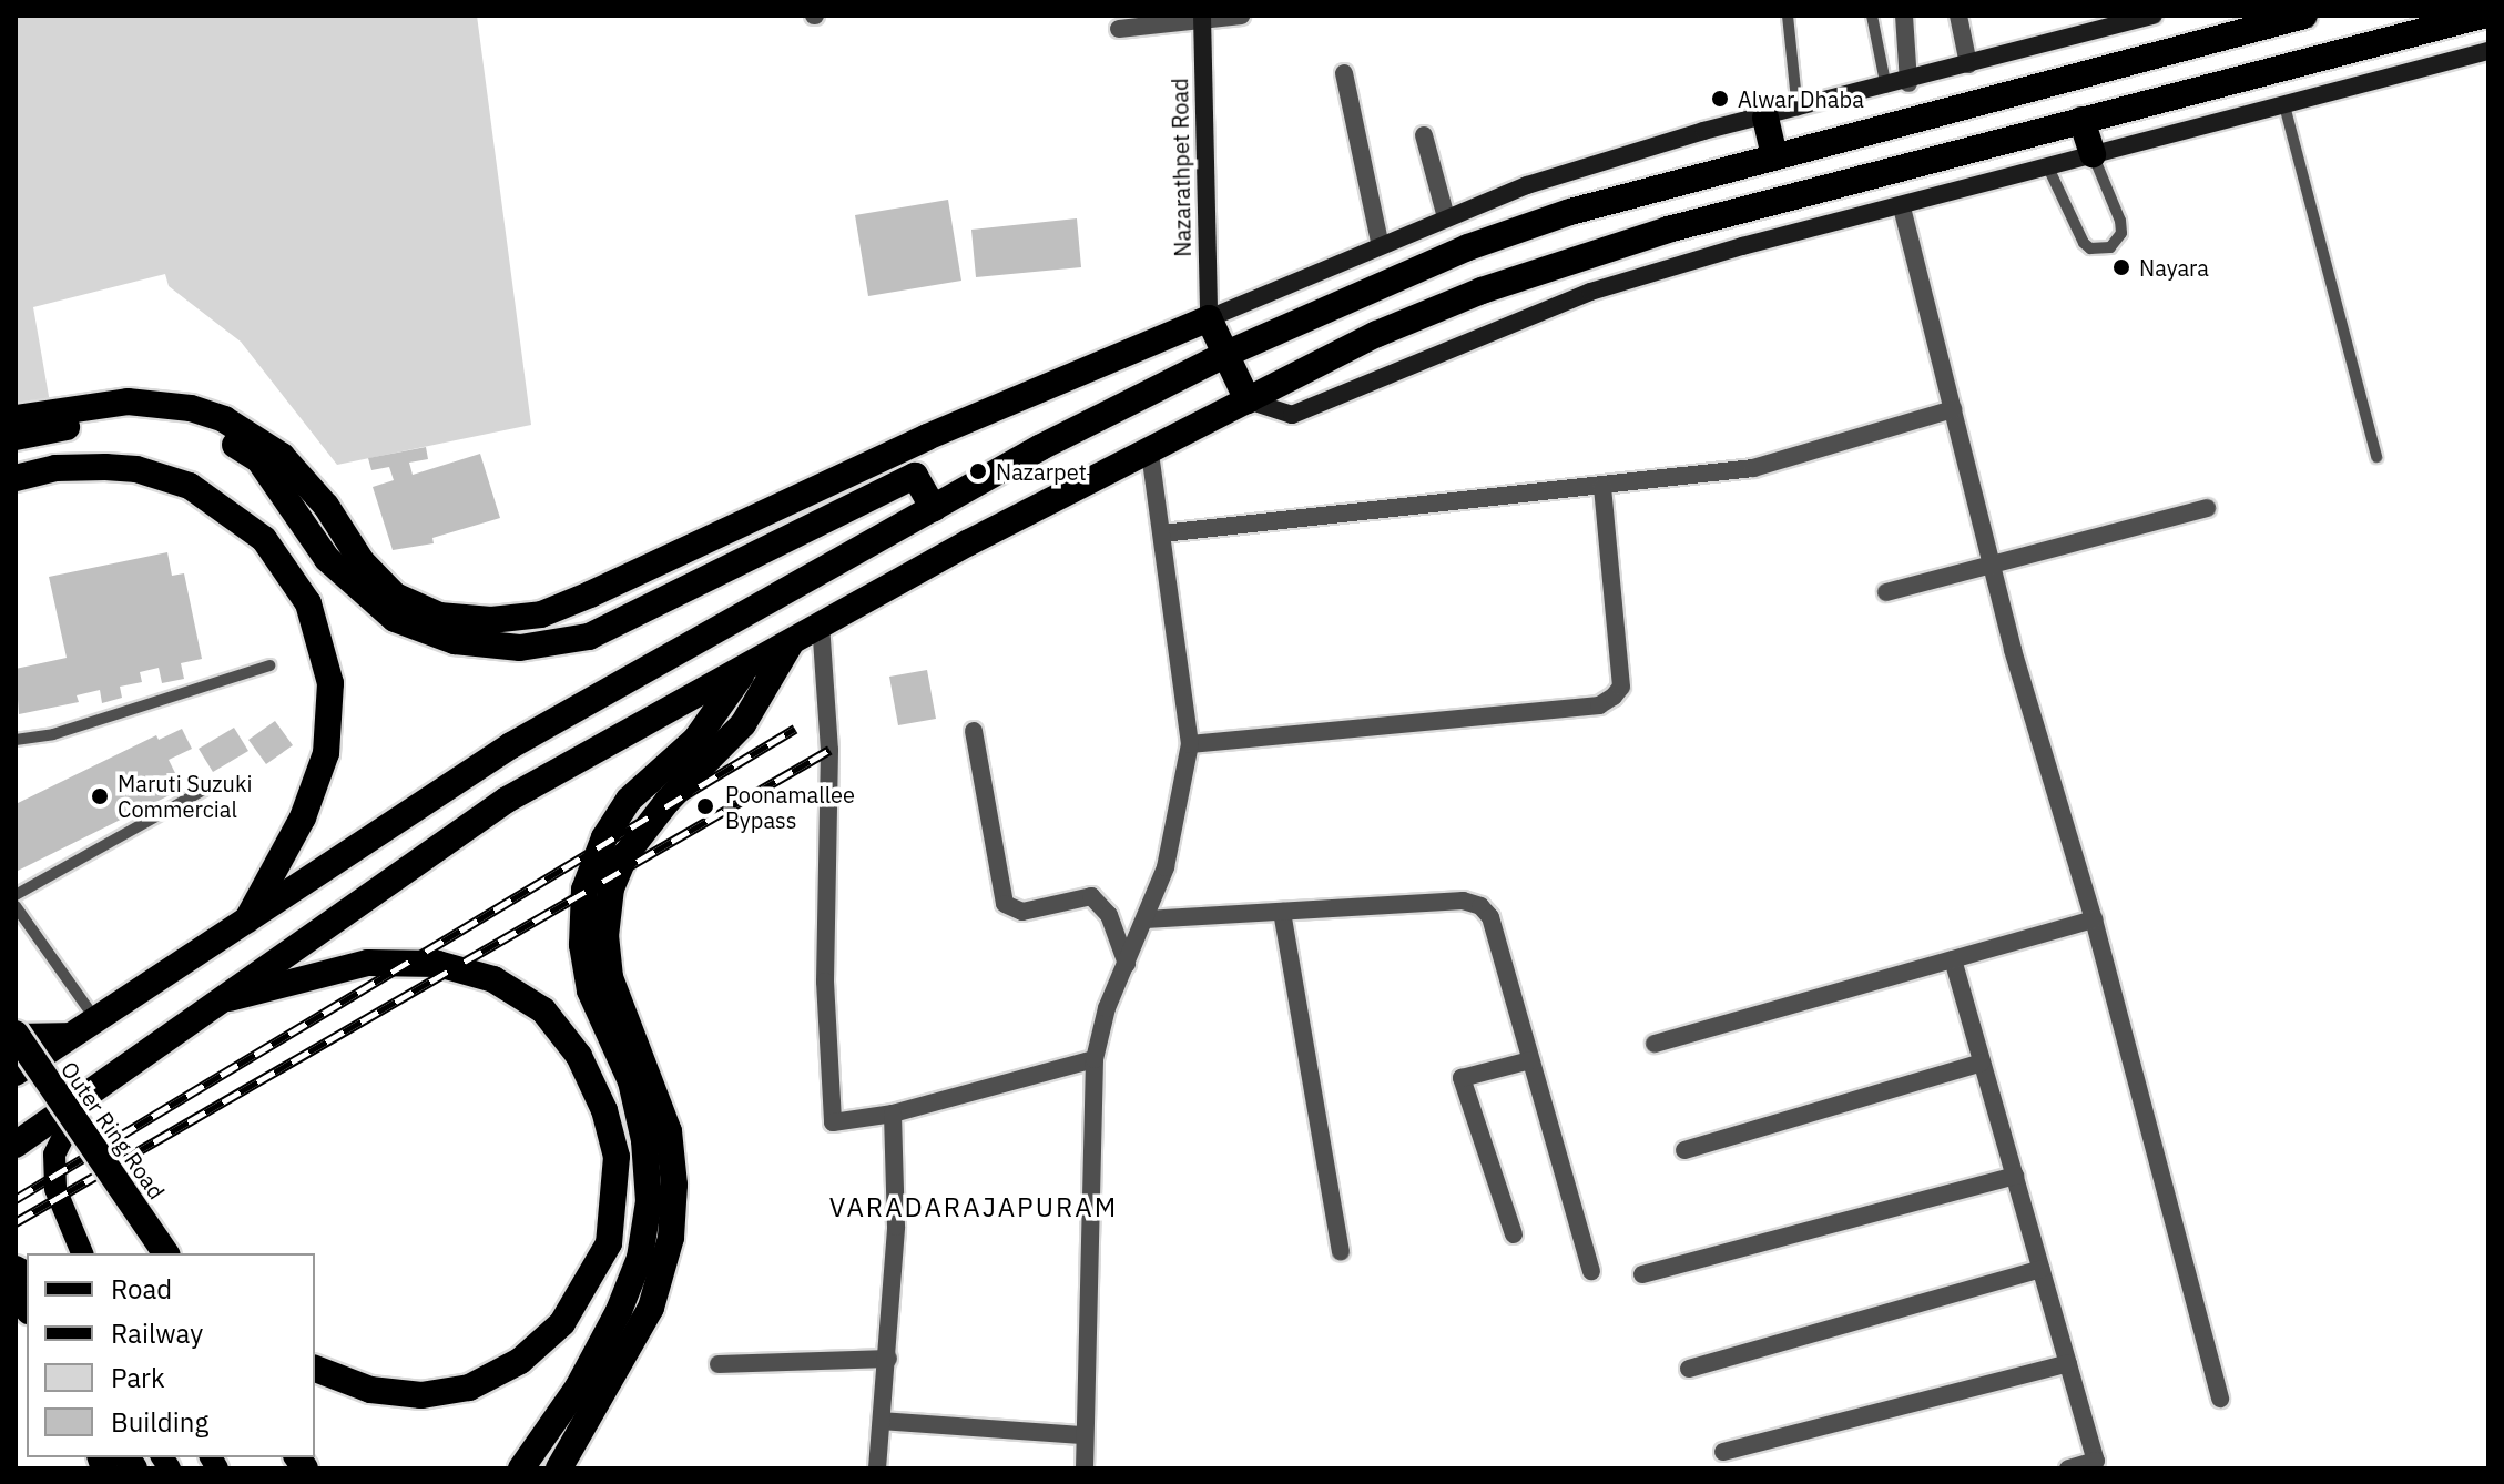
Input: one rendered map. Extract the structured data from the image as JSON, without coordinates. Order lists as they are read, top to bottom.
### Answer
{
  "streets": {
    "highway": ["Outer Ring Road"],
    "street": ["Nazarathpet Road"]
  },
  "districts": ["VARADARAJAPURAM"],
  "places": [
    "Alwar Dhaba",
    "Nayara",
    "Nazarpet",
    "Maruti Suzuki Commercial",
    "Poonamallee Bypass"
  ],
  "legend": [
    "Road",
    "Railway",
    "Park",
    "Building"
  ]
}
